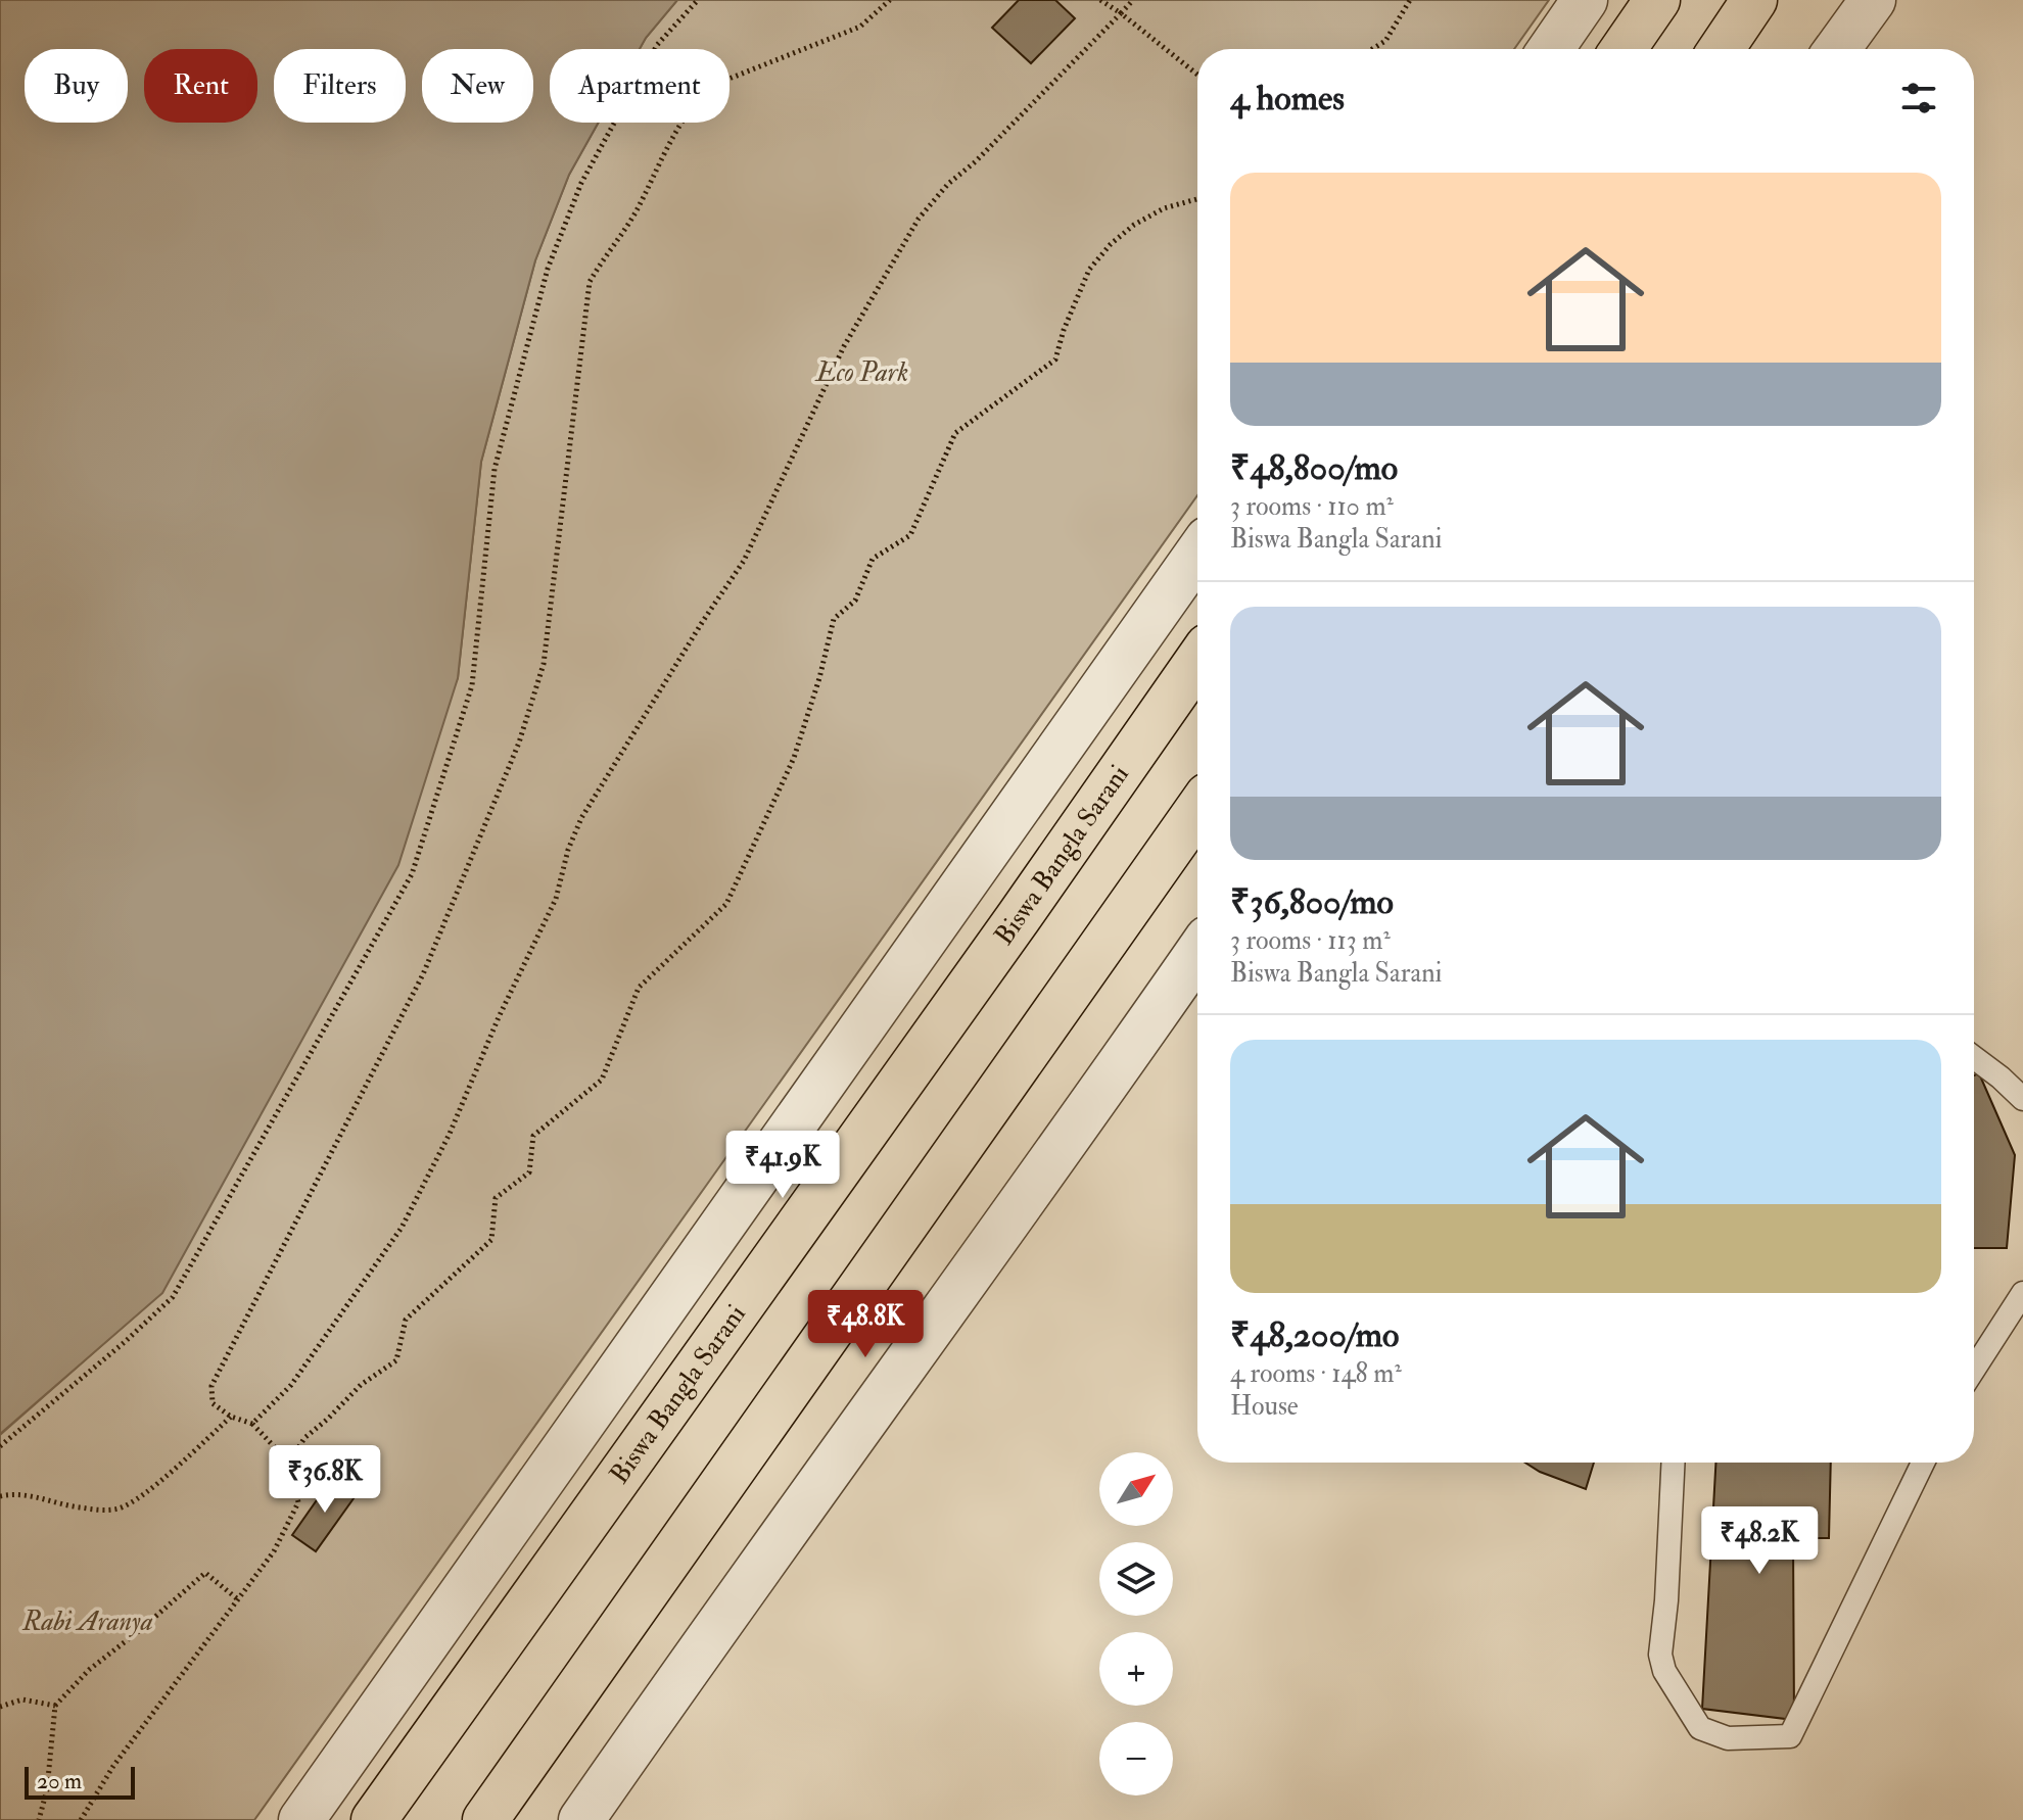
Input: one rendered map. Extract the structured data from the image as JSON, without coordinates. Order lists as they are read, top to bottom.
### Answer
{
  "streets": {
    "main road": ["Biswa Bangla Sarani"]
  },
  "parks": ["Eco Park", "Rabi Aranya"],
  "scale_bar": "20 m",
  "north": "top right",
  "page": {
    "chip": [
      "Buy",
      "Rent",
      "Filters",
      "New",
      "Apartment"
    ],
    "heading": "4 homes",
    "list": [
      {
        "name": "₹48,800/mo",
        "note": "3 rooms · 110 m² · Biswa Bangla Sarani"
      },
      {
        "name": "₹36,800/mo",
        "note": "3 rooms · 113 m² · Biswa Bangla Sarani"
      },
      {
        "name": "₹48,200/mo",
        "note": "4 rooms · 148 m² · House"
      }
    ],
    "price": [
      "₹41.9K",
      "₹48.8K",
      "₹36.8K",
      "₹48.2K"
    ],
    "map_buttons": ["+", "−"],
    "scale": "20 m"
  }
}
